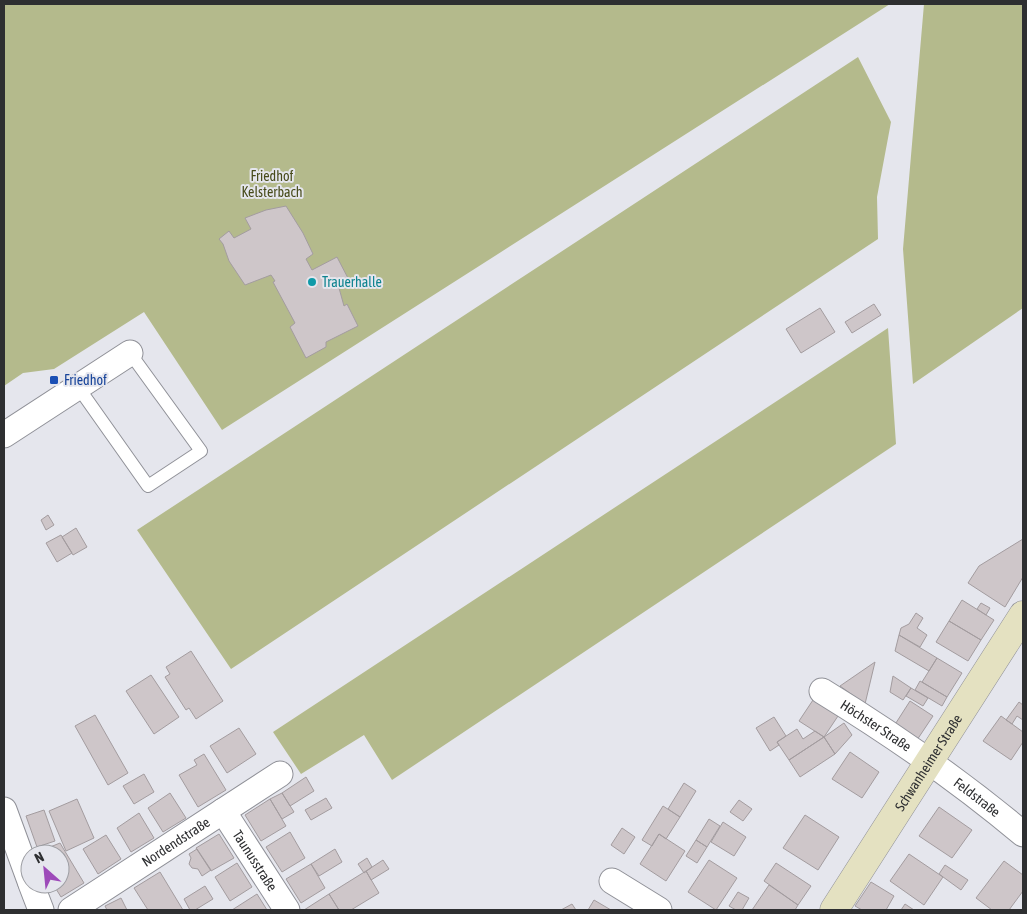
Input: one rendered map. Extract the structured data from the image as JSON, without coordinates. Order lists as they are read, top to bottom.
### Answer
{
  "streets": {
    "street": [
      "Höchster Straße",
      "Schwanheimer Straße",
      "Feldstraße",
      "Nordendstraße",
      "Taunusstraße"
    ]
  },
  "crossings": [
    ["Höchster Straße", "Schwanheimer Straße"],
    ["Höchster Straße", "Feldstraße"],
    ["Schwanheimer Straße", "Feldstraße"],
    ["Nordendstraße", "Taunusstraße"]
  ],
  "parks": ["Friedhof Kelsterbach"],
  "places": {
    "other": ["Trauerhalle"],
    "transit": ["Friedhof"]
  },
  "north": "top left"
}
